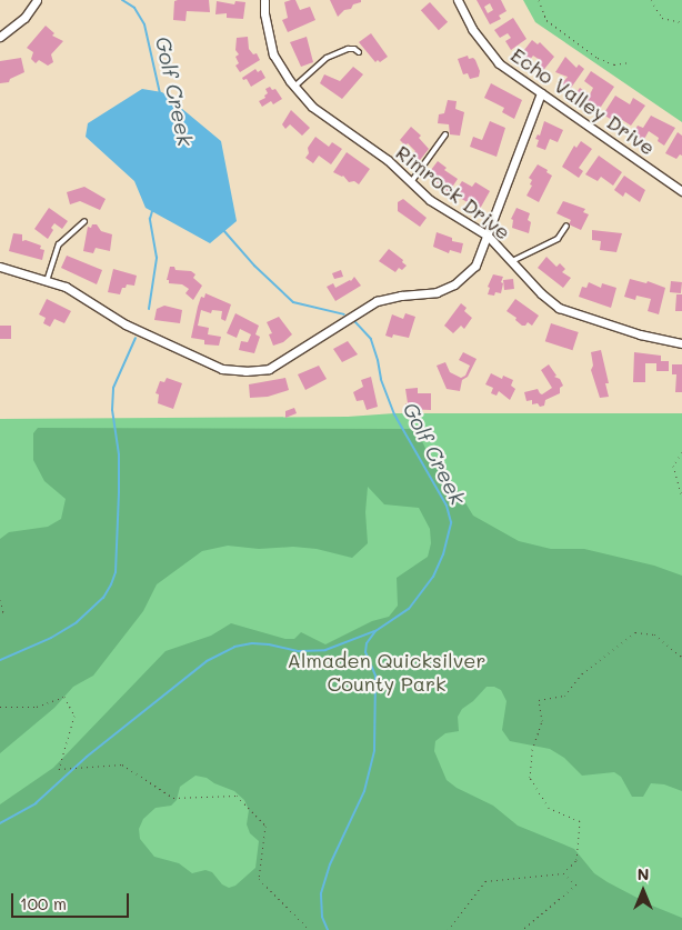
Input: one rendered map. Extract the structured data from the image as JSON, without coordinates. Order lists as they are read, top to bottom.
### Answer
{
  "streets": {
    "street": ["Echo Valley Drive", "Rimrock Drive"]
  },
  "water": ["Golf Creek"],
  "parks": ["Almaden Quicksilver County Park"],
  "scale_bar": "100 m",
  "north": "top"
}
